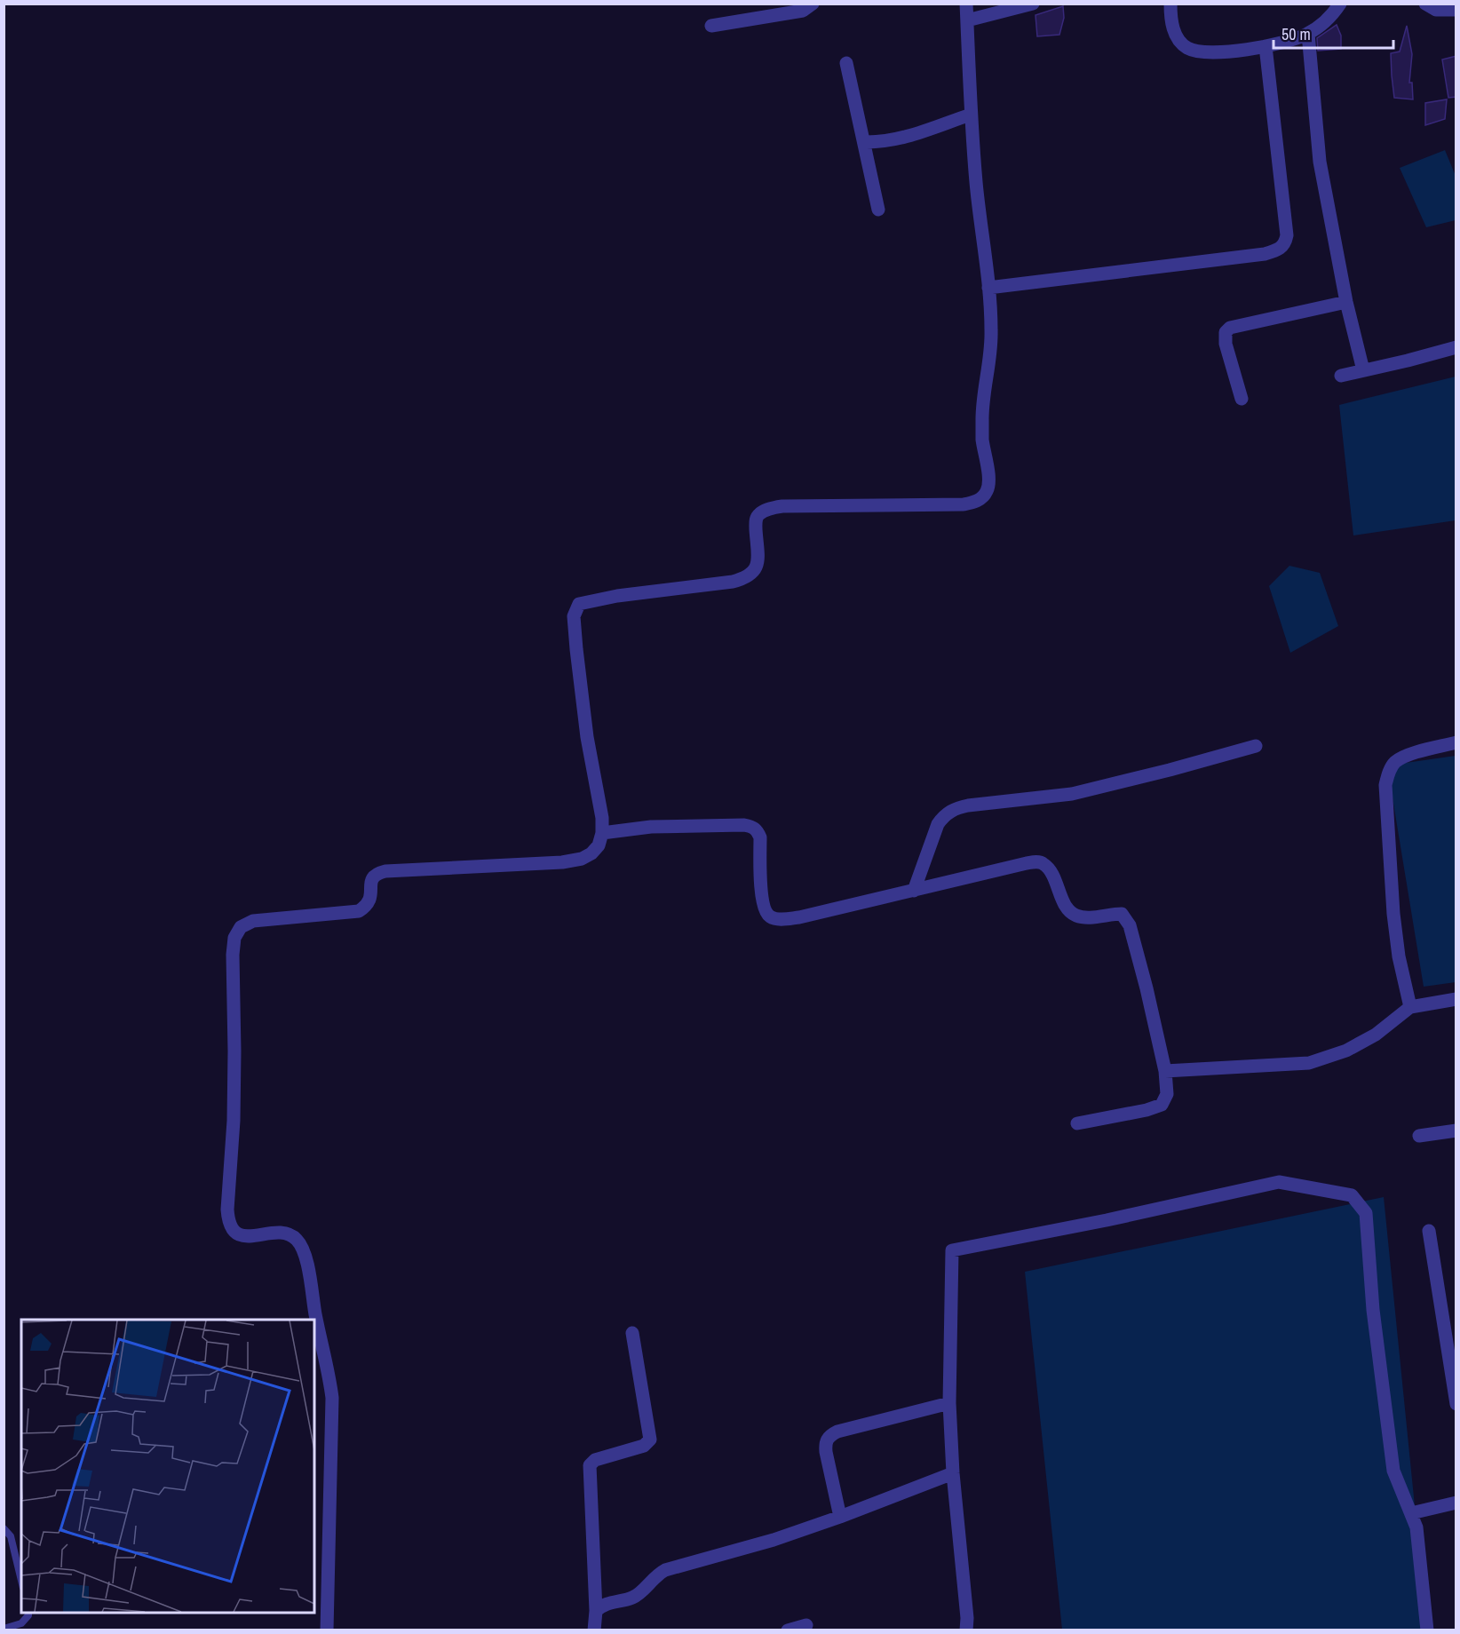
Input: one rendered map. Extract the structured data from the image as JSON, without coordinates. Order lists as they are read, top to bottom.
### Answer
{
  "scale_bar": "50 m"
}
